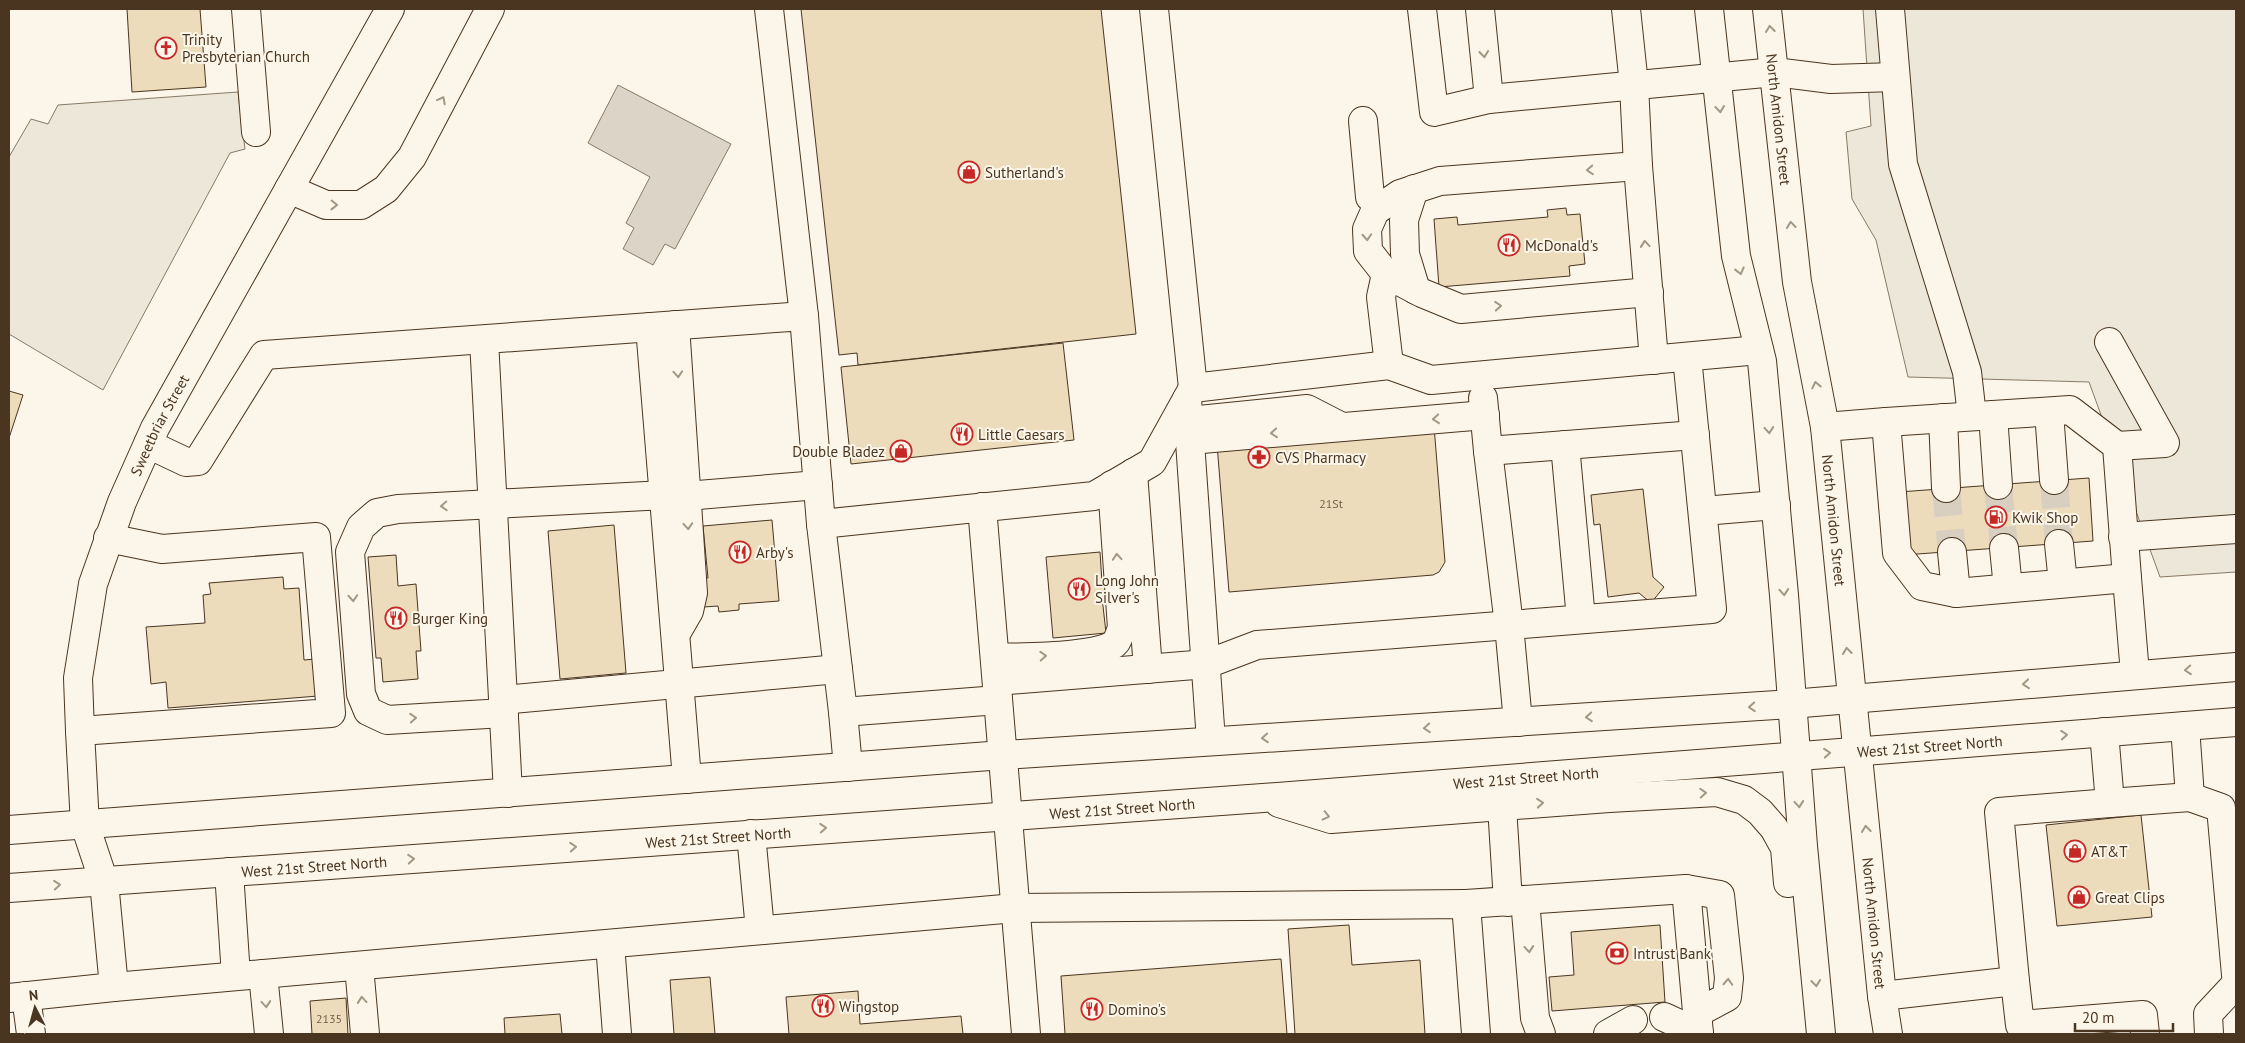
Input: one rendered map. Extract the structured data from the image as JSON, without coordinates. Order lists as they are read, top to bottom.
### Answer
{
  "streets": {
    "main road": ["North Amidon Street", "Sweetbriar Street", "West 21st Street North"]
  },
  "crossings": [
    ["North Amidon Street", "West 21st Street North"],
    ["Sweetbriar Street", "West 21st Street North"]
  ],
  "places": {
    "church": ["Trinity Presbyterian Church"],
    "shop": [
      "Sutherland's",
      "Double Bladez",
      "AT&T",
      "Great Clips"
    ],
    "restaurant": [
      "McDonald's",
      "Little Caesars",
      "Arby's",
      "Long John Silver's",
      "Burger King",
      "Wingstop",
      "Domino's"
    ],
    "pharmacy": ["CVS Pharmacy"],
    "fuel station": ["Kwik Shop"],
    "bank": ["Intrust Bank"]
  },
  "house_numbers": ["21St", "2135"],
  "scale_bar": "20 m",
  "north": "top"
}
